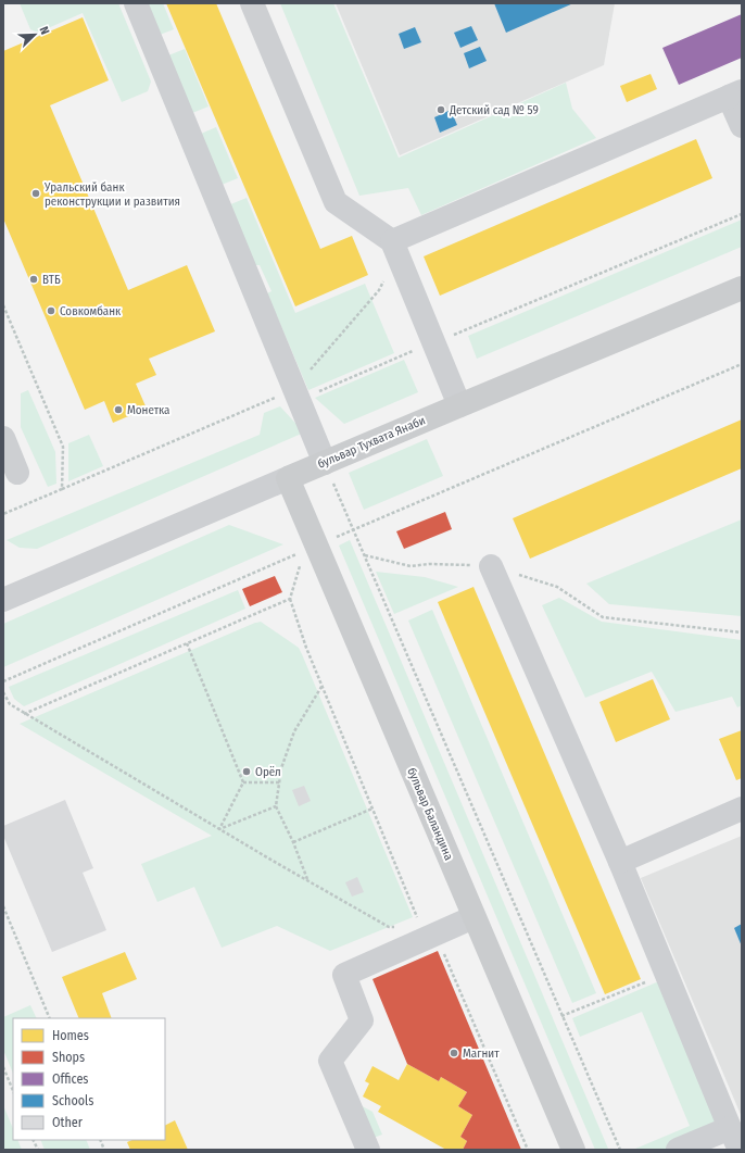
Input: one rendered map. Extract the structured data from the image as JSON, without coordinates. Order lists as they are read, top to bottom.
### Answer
{
  "streets": {
    "main road": ["бульвар Тухвата Янаби", "бульвар Баландина"]
  },
  "crossings": [
    ["бульвар Тухвата Янаби", "бульвар Баландина"]
  ],
  "places": [
    "Детский сад № 59",
    "Уральский банк реконструкции и развития",
    "ВТБ",
    "Совкомбанк",
    "Монетка",
    "Орёл",
    "Магнит"
  ],
  "legend": [
    "Homes",
    "Shops",
    "Offices",
    "Schools",
    "Other"
  ],
  "north": "top right"
}
